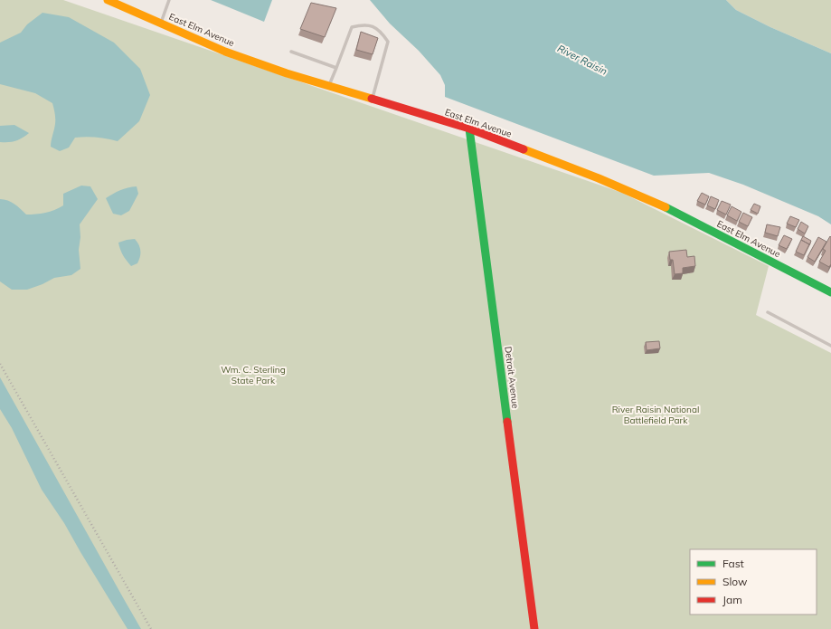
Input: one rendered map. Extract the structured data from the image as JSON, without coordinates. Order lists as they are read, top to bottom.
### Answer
{
  "streets": {
    "main road": ["East Elm Avenue", "Detroit Avenue"]
  },
  "crossings": [
    ["East Elm Avenue", "Detroit Avenue"]
  ],
  "water": ["River Raisin"],
  "parks": ["Wm. C. Sterling State Park", "River Raisin National Battlefield Park"],
  "legend": ["Fast", "Slow", "Jam"]
}
